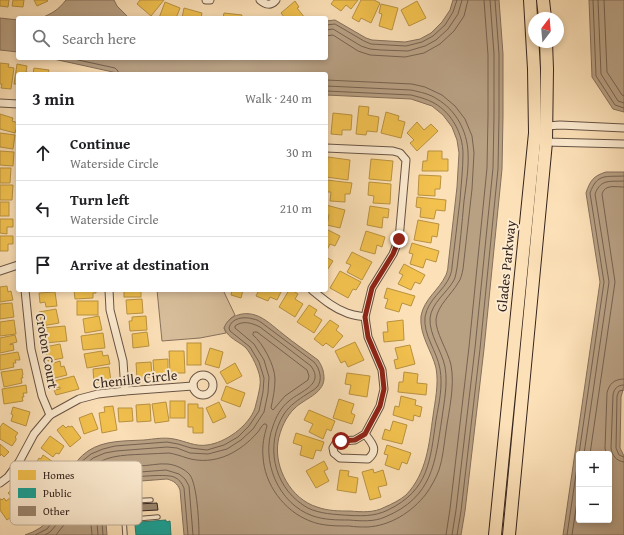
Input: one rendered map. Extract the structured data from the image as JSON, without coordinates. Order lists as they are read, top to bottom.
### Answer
{
  "streets": {
    "main road": ["Glades Parkway"],
    "street": ["Croton Court", "Chenille Circle"]
  },
  "crossings": [
    ["Croton Court", "Chenille Circle"]
  ],
  "legend": ["Homes", "Public", "Other"],
  "north": "top",
  "page": {
    "search": "Search here",
    "heading": ["3 min", "Walk · 240 m"],
    "list": [
      ["Continue", "Waterside Circle", "30 m"],
      ["Turn left", "Waterside Circle", "210 m"],
      "Arrive at destination"
    ],
    "map_buttons": ["+", "−"]
  }
}
